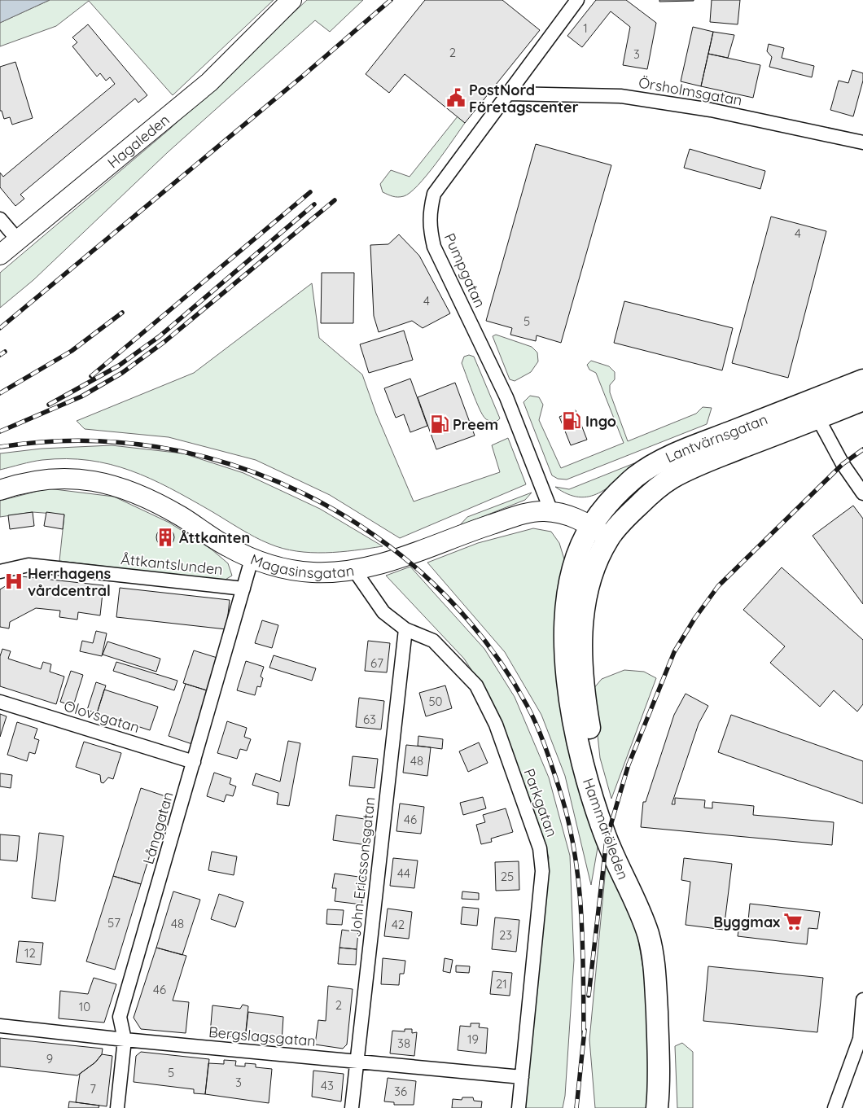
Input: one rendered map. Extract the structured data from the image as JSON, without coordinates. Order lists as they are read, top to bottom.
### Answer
{
  "streets": {
    "main road": ["Lantvärnsgatan", "Hammaröleden"],
    "street": [
      "Örsholmsgatan",
      "Hagaleden",
      "Pumpgatan",
      "Magasinsgatan",
      "Åttkantslunden",
      "Olovsgatan",
      "Parkgatan",
      "Långgatan",
      "John Ericssonsgatan",
      "Bergslagsgatan"
    ]
  },
  "crossings": [
    ["Örsholmsgatan", "Pumpgatan"],
    ["Pumpgatan", "Magasinsgatan"],
    ["Lantvärnsgatan", "Magasinsgatan"],
    ["Lantvärnsgatan", "Hammaröleden"],
    ["Magasinsgatan", "Parkgatan"],
    ["Magasinsgatan", "Långgatan"],
    ["Magasinsgatan", "Hammaröleden"],
    ["Åttkantslunden", "Långgatan"],
    ["Olovsgatan", "Långgatan"],
    ["Parkgatan", "John Ericssonsgatan"],
    ["Parkgatan", "Bergslagsgatan"],
    ["Långgatan", "Bergslagsgatan"],
    ["John Ericssonsgatan", "Bergslagsgatan"]
  ],
  "places": {
    "public building": ["PostNord Företagscenter"],
    "fuel station": ["Ingo", "Preem"],
    "building": ["Åttkanten"],
    "hospital": ["Herrhagens vårdcentral"],
    "supermarket": ["Byggmax"]
  },
  "house_numbers": [
    "1",
    "2",
    "3",
    "4",
    "4",
    "5",
    "67",
    "50",
    "63",
    "48",
    "46",
    "44",
    "25",
    "57",
    "48",
    "42",
    "23",
    "12",
    "21",
    "46",
    "2",
    "10",
    "19",
    "38",
    "9",
    "5",
    "3",
    "43",
    "7",
    "36"
  ]
}
